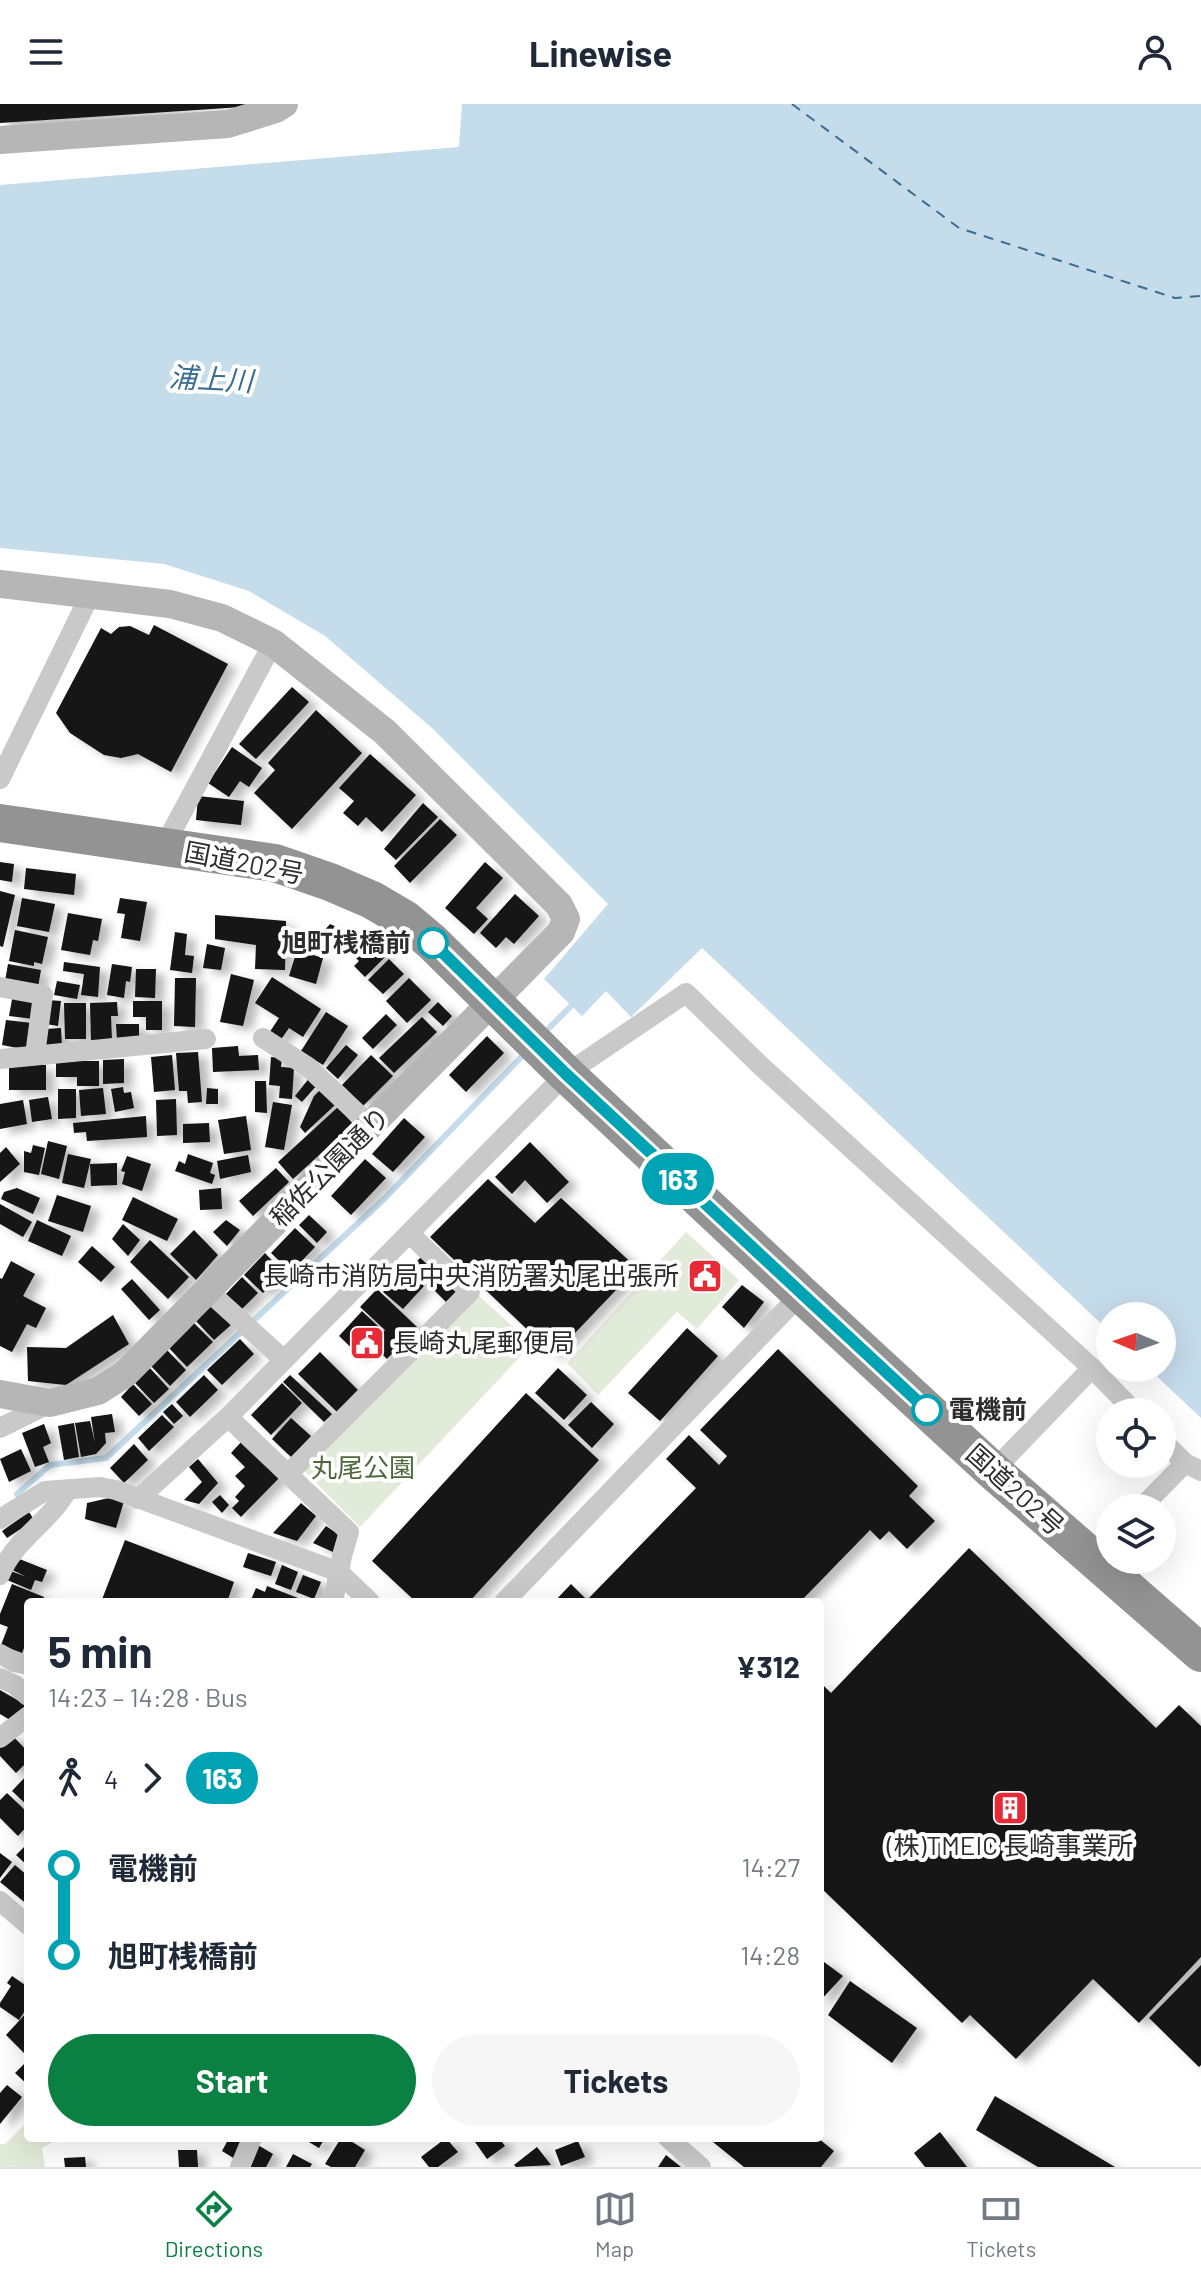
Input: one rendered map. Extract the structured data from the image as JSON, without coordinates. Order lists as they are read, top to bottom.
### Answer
{
  "streets": {
    "highway": ["国道202号"],
    "street": ["稲佐公園通り"]
  },
  "crossings": [
    ["国道202号", "稲佐公園通り"]
  ],
  "water": ["浦上川"],
  "parks": ["丸尾公園"],
  "places": {
    "other": ["旭町桟橋前", "電機前"],
    "public building": ["長崎市消防局中央消防署丸尾出張所", "長崎丸尾郵便局"],
    "building": ["(株)TMEIC 長崎事業所"]
  },
  "lines": ["bus line 163"],
  "north": "left",
  "page": {
    "header": "Linewise",
    "on_map": "163",
    "heading": ["5 min", "14:23 – 14:28 · Bus", "¥312"],
    "legs": ["4", "163"],
    "list": [
      {
        "name": "電機前",
        "value": "14:27"
      },
      {
        "name": "旭町桟橋前",
        "value": "14:28"
      }
    ],
    "buttons": ["Start", "Tickets"],
    "tabs": ["Directions", "Map", "Tickets"]
  }
}
